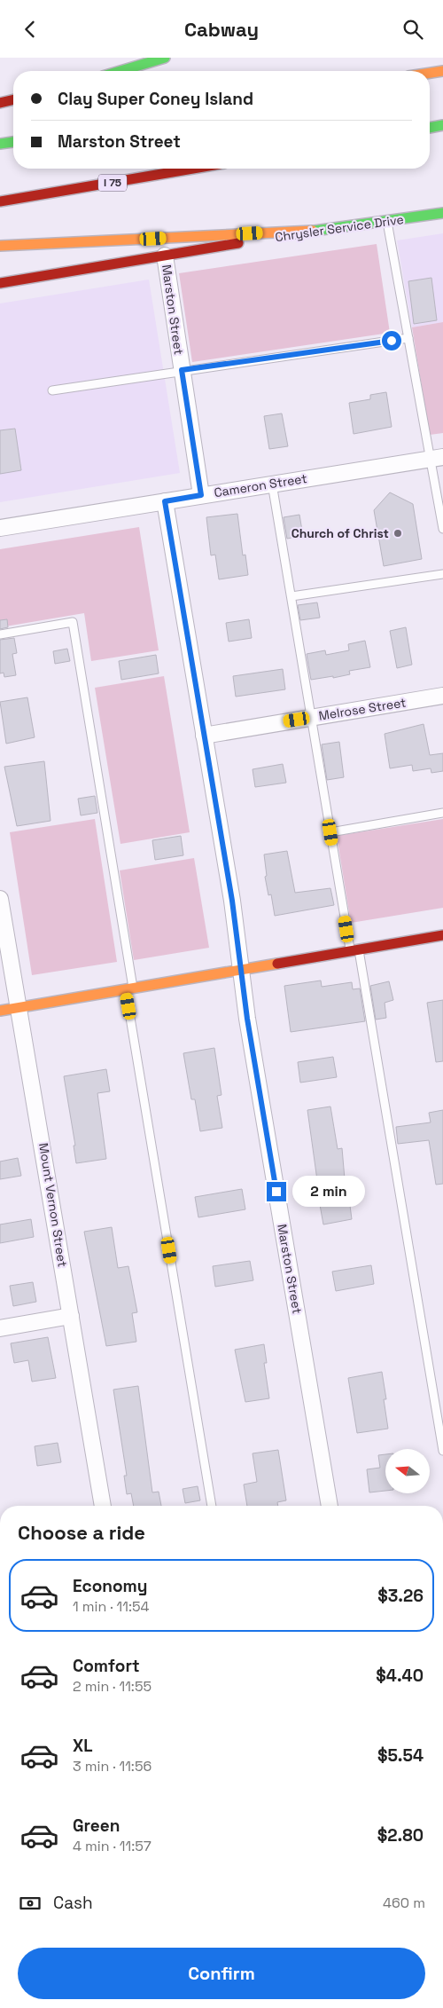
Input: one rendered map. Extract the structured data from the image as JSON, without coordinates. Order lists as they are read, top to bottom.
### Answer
{
  "streets": {
    "main road": ["I 75", "Chrysler Service Drive"],
    "street": [
      "Marston Street",
      "Cameron Street",
      "Melrose Street",
      "Mount Vernon Street"
    ]
  },
  "crossings": [
    ["Chrysler Service Drive", "Marston Street"],
    ["Marston Street", "Cameron Street"],
    ["Marston Street", "Melrose Street"]
  ],
  "places": ["Church of Christ"],
  "north": "left",
  "page": {
    "header": "Cabway",
    "banner": ["Clay Super Coney Island", "Marston Street"],
    "bubble": "2 min",
    "heading": "Choose a ride",
    "list": [
      {
        "name": "Economy",
        "note": "1 min · 11:54",
        "value": "$3.26"
      },
      {
        "name": "Comfort",
        "note": "2 min · 11:55",
        "value": "$4.40"
      },
      {
        "name": "XL",
        "note": "3 min · 11:56",
        "value": "$5.54"
      },
      {
        "name": "Green",
        "note": "4 min · 11:57",
        "value": "$2.80"
      }
    ],
    "pay": ["Cash", "460 m"],
    "buttons": "Confirm"
  }
}
